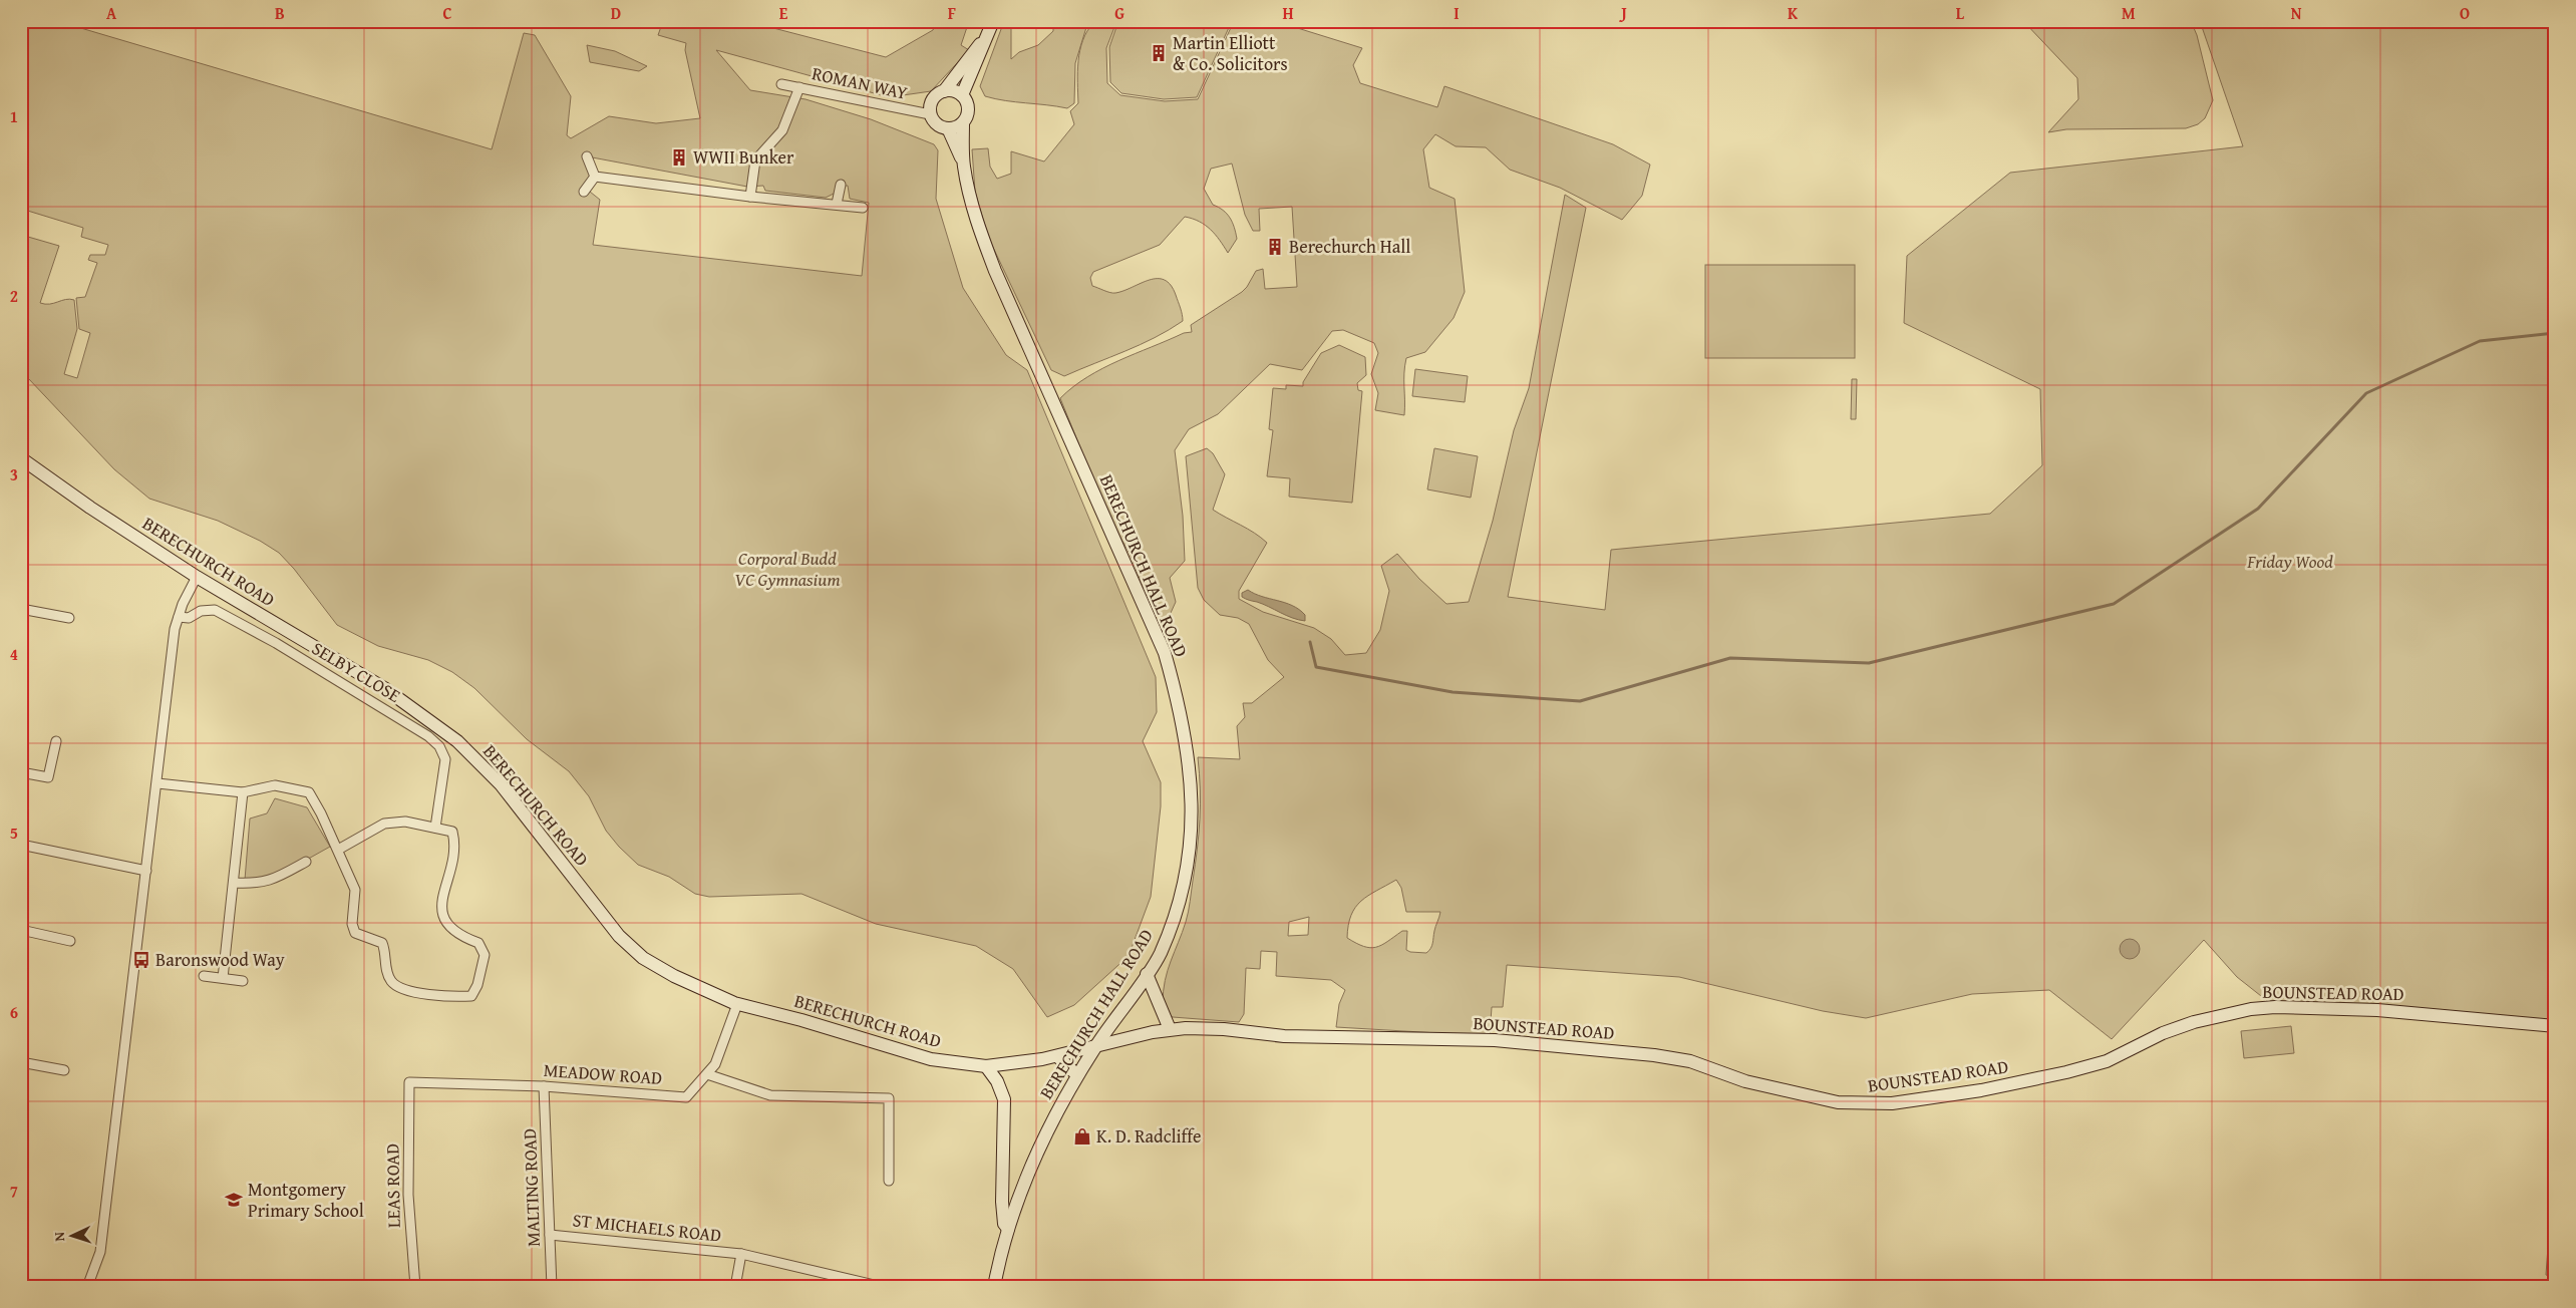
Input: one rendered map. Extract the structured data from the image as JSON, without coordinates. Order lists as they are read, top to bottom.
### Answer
{
  "streets": {
    "street": [
      "ROMAN WAY",
      "BERECHURCH ROAD",
      "BERECHURCH HALL ROAD",
      "SELBY CLOSE",
      "BOUNSTEAD ROAD",
      "MEADOW ROAD",
      "LEAS ROAD",
      "MALTING ROAD",
      "ST MICHAELS ROAD"
    ]
  },
  "crossings": [
    ["ROMAN WAY", "BERECHURCH HALL ROAD"],
    ["BERECHURCH ROAD", "BERECHURCH HALL ROAD"],
    ["BERECHURCH ROAD", "BOUNSTEAD ROAD"],
    ["BERECHURCH ROAD", "MEADOW ROAD"],
    ["BERECHURCH HALL ROAD", "BOUNSTEAD ROAD"],
    ["MEADOW ROAD", "LEAS ROAD"],
    ["MEADOW ROAD", "MALTING ROAD"],
    ["MALTING ROAD", "ST MICHAELS ROAD"]
  ],
  "parks": ["Corporal Budd VC Gymnasium", "Friday Wood"],
  "places": {
    "building": ["Martin Elliott & Co. Solicitors", "WWII Bunker", "Berechurch Hall"],
    "bus stop": ["Baronswood Way"],
    "shop": ["K. D. Radcliffe"],
    "school or university": ["Montgomery Primary School"]
  },
  "north": "left",
  "grid": {
    "columns": [
      "A",
      "B",
      "C",
      "D",
      "E",
      "F",
      "G",
      "H",
      "I",
      "J",
      "K",
      "L",
      "M",
      "N",
      "O"
    ],
    "rows": [
      "1",
      "2",
      "3",
      "4",
      "5",
      "6",
      "7"
    ]
  }
}
